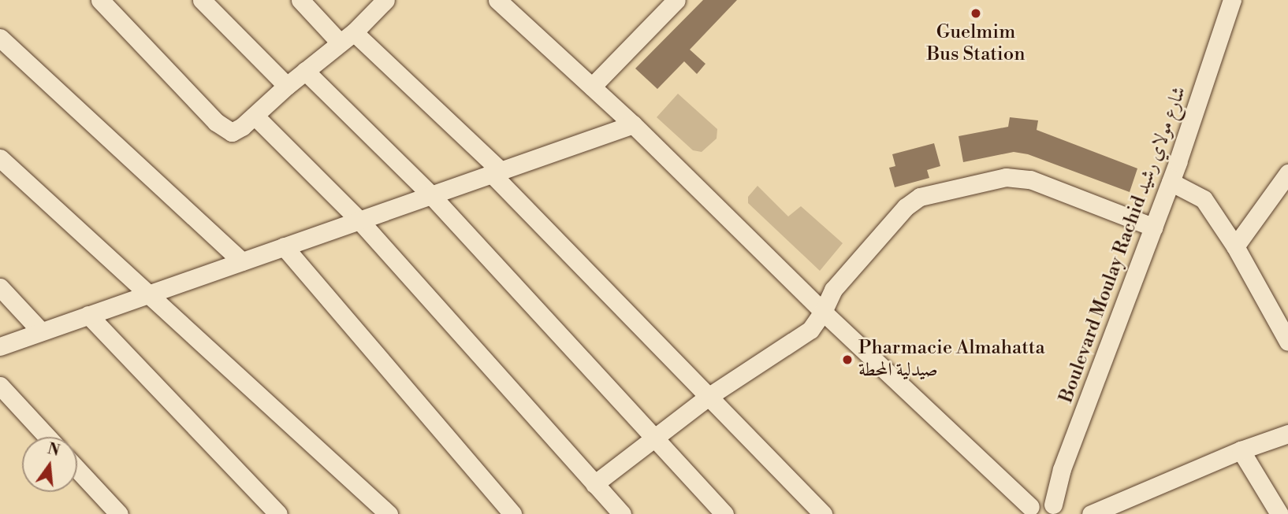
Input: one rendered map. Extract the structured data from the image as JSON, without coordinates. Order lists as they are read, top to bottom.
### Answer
{
  "streets": {
    "street": ["Boulevard Moulay Rachid شارع مولاي رشيد"]
  },
  "places": ["Guelmim Bus Station", "Pharmacie Almahatta صيدلية المحطة"],
  "north": "top"
}
